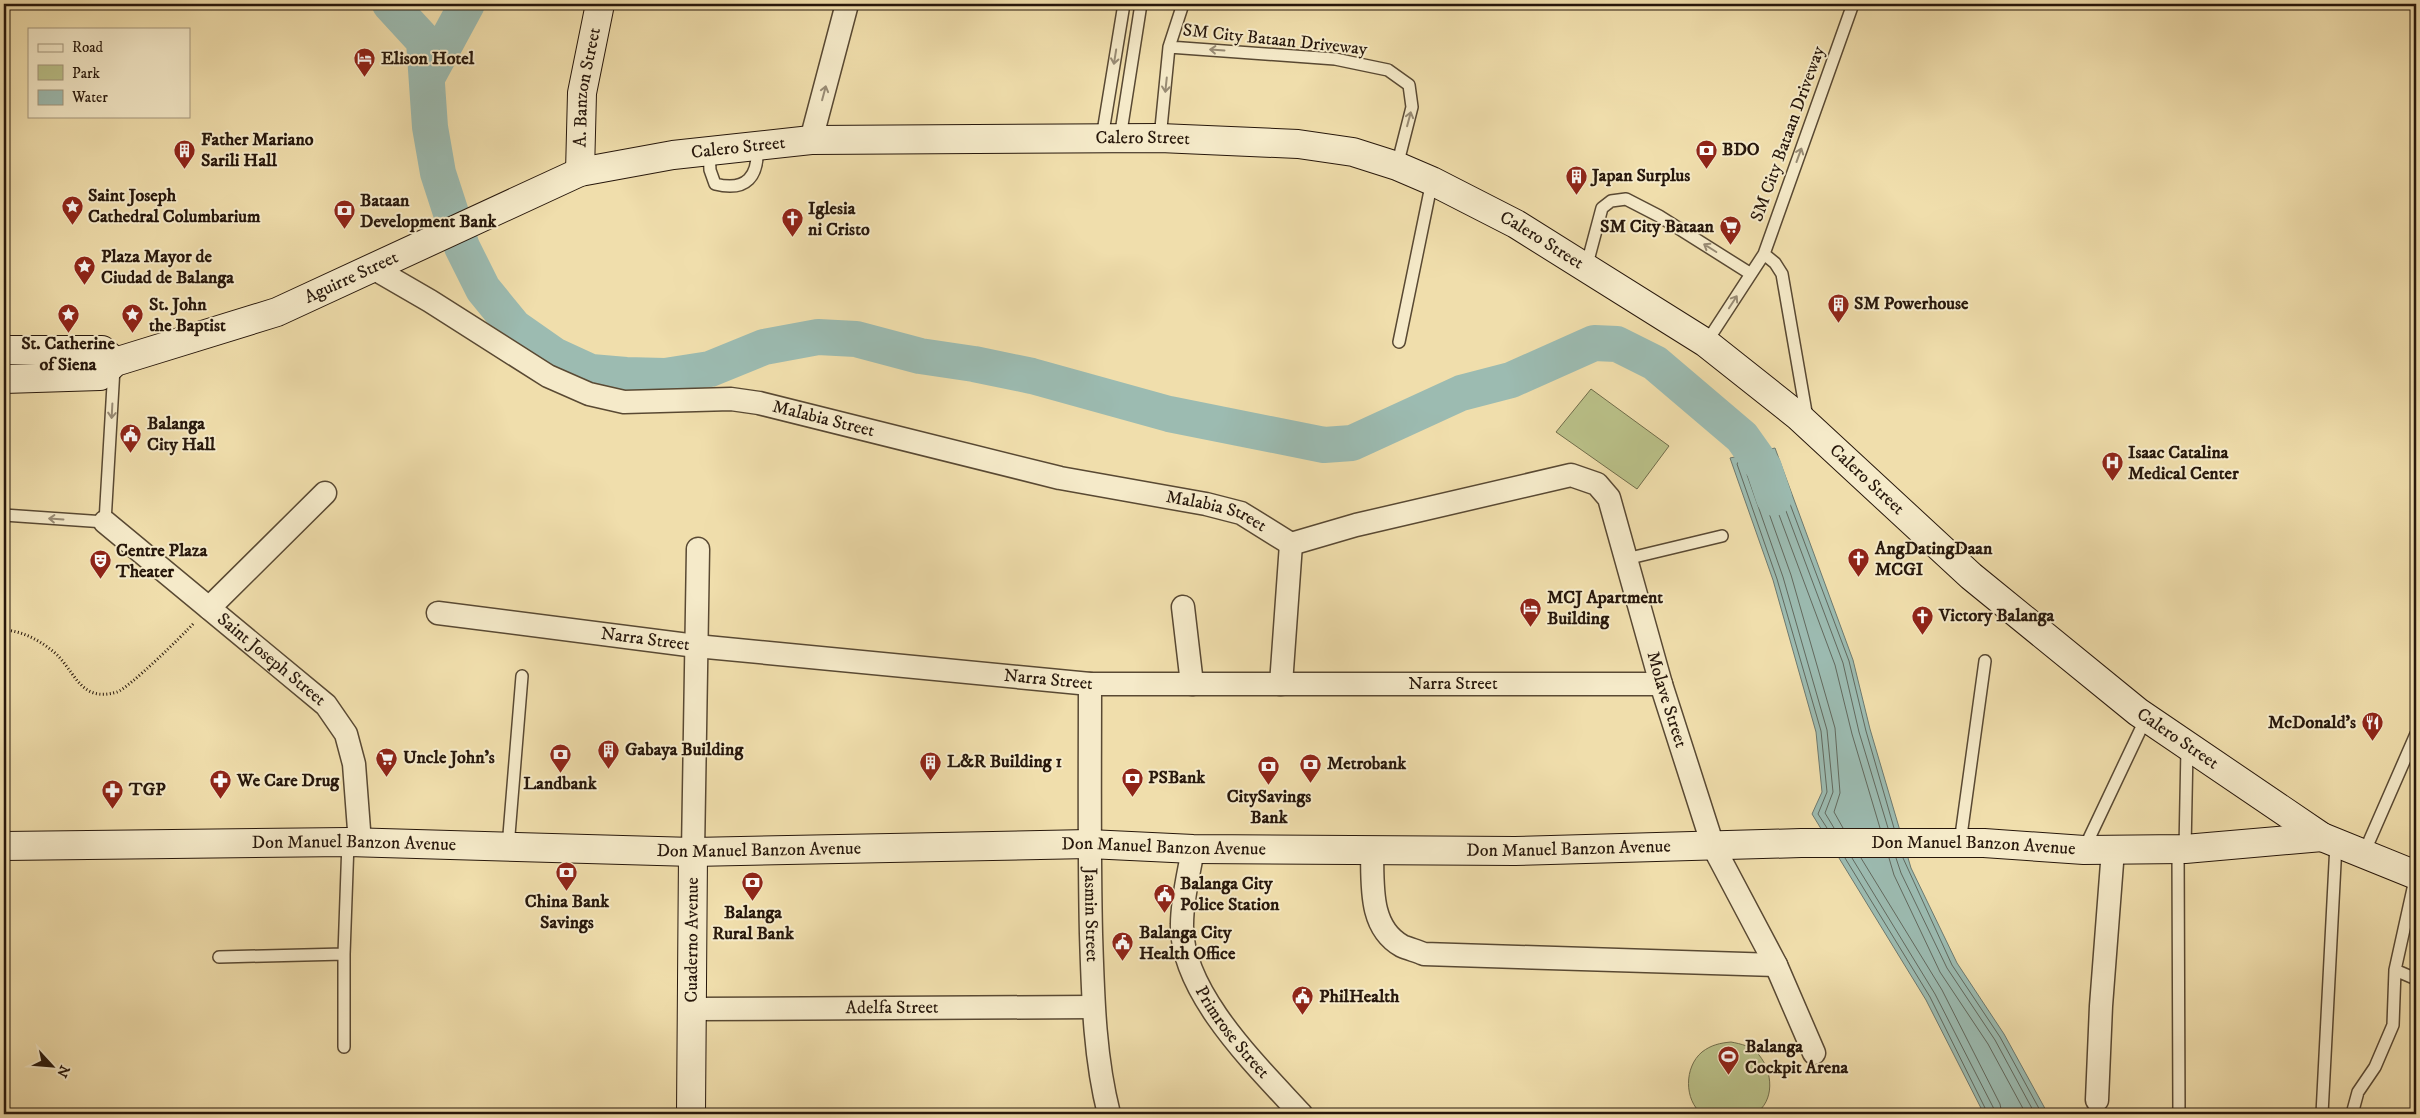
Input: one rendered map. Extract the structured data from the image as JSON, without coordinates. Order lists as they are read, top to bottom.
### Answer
{
  "streets": {
    "main road": [
      "A. Banzon Street",
      "Calero Street",
      "Aguirre Street",
      "Don Manuel Banzon Avenue",
      "Cuaderno Avenue"
    ],
    "street": [
      "Malabia Street",
      "Narra Street",
      "Saint Joseph Street",
      "Molave Street",
      "Jasmin Street",
      "Adelfa Street",
      "Primrose Street"
    ],
    "lane": ["SM City Bataan Driveway"]
  },
  "crossings": [
    ["SM City Bataan Driveway", "Calero Street"],
    ["A. Banzon Street", "Calero Street"],
    ["A. Banzon Street", "Aguirre Street"],
    ["Calero Street", "Aguirre Street"],
    ["Calero Street", "Don Manuel Banzon Avenue"],
    ["Aguirre Street", "Malabia Street"],
    ["Malabia Street", "Molave Street"],
    ["Narra Street", "Molave Street"],
    ["Narra Street", "Jasmin Street"],
    ["Narra Street", "Cuaderno Avenue"],
    ["Saint Joseph Street", "Don Manuel Banzon Avenue"],
    ["Molave Street", "Don Manuel Banzon Avenue"],
    ["Don Manuel Banzon Avenue", "Jasmin Street"],
    ["Don Manuel Banzon Avenue", "Cuaderno Avenue"],
    ["Don Manuel Banzon Avenue", "Primrose Street"],
    ["Jasmin Street", "Adelfa Street"],
    ["Cuaderno Avenue", "Adelfa Street"]
  ],
  "places": {
    "hotel": ["Elison Hotel", "MCJ Apartment Building"],
    "building": [
      "Father Mariano Sarili Hall",
      "Japan Surplus",
      "SM Powerhouse",
      "Gabaya Building",
      "L&R Building 1"
    ],
    "bank": [
      "BDO",
      "Bataan Development Bank",
      "Landbank",
      "Metrobank",
      "CitySavings Bank",
      "PSBank",
      "China Bank Savings",
      "Balanga Rural Bank"
    ],
    "place": [
      "Saint Joseph Cathedral Columbarium",
      "Plaza Mayor de Ciudad de Balanga",
      "St. Catherine of Siena",
      "St. John the Baptist"
    ],
    "church": ["Iglesia ni Cristo", "AngDatingDaan MCGI", "Victory Balanga"],
    "supermarket": ["SM City Bataan", "Uncle John's"],
    "public building": [
      "Balanga City Hall",
      "Balanga City Police Station",
      "Balanga City Health Office",
      "PhilHealth"
    ],
    "hospital": ["Isaac Catalina Medical Center"],
    "theatre": ["Centre Plaza Theater"],
    "restaurant": ["McDonald's"],
    "pharmacy": ["We Care Drug", "TGP"],
    "sports": ["Balanga Cockpit Arena"]
  },
  "legend": ["Road", "Park", "Water"],
  "north": "bottom right"
}
